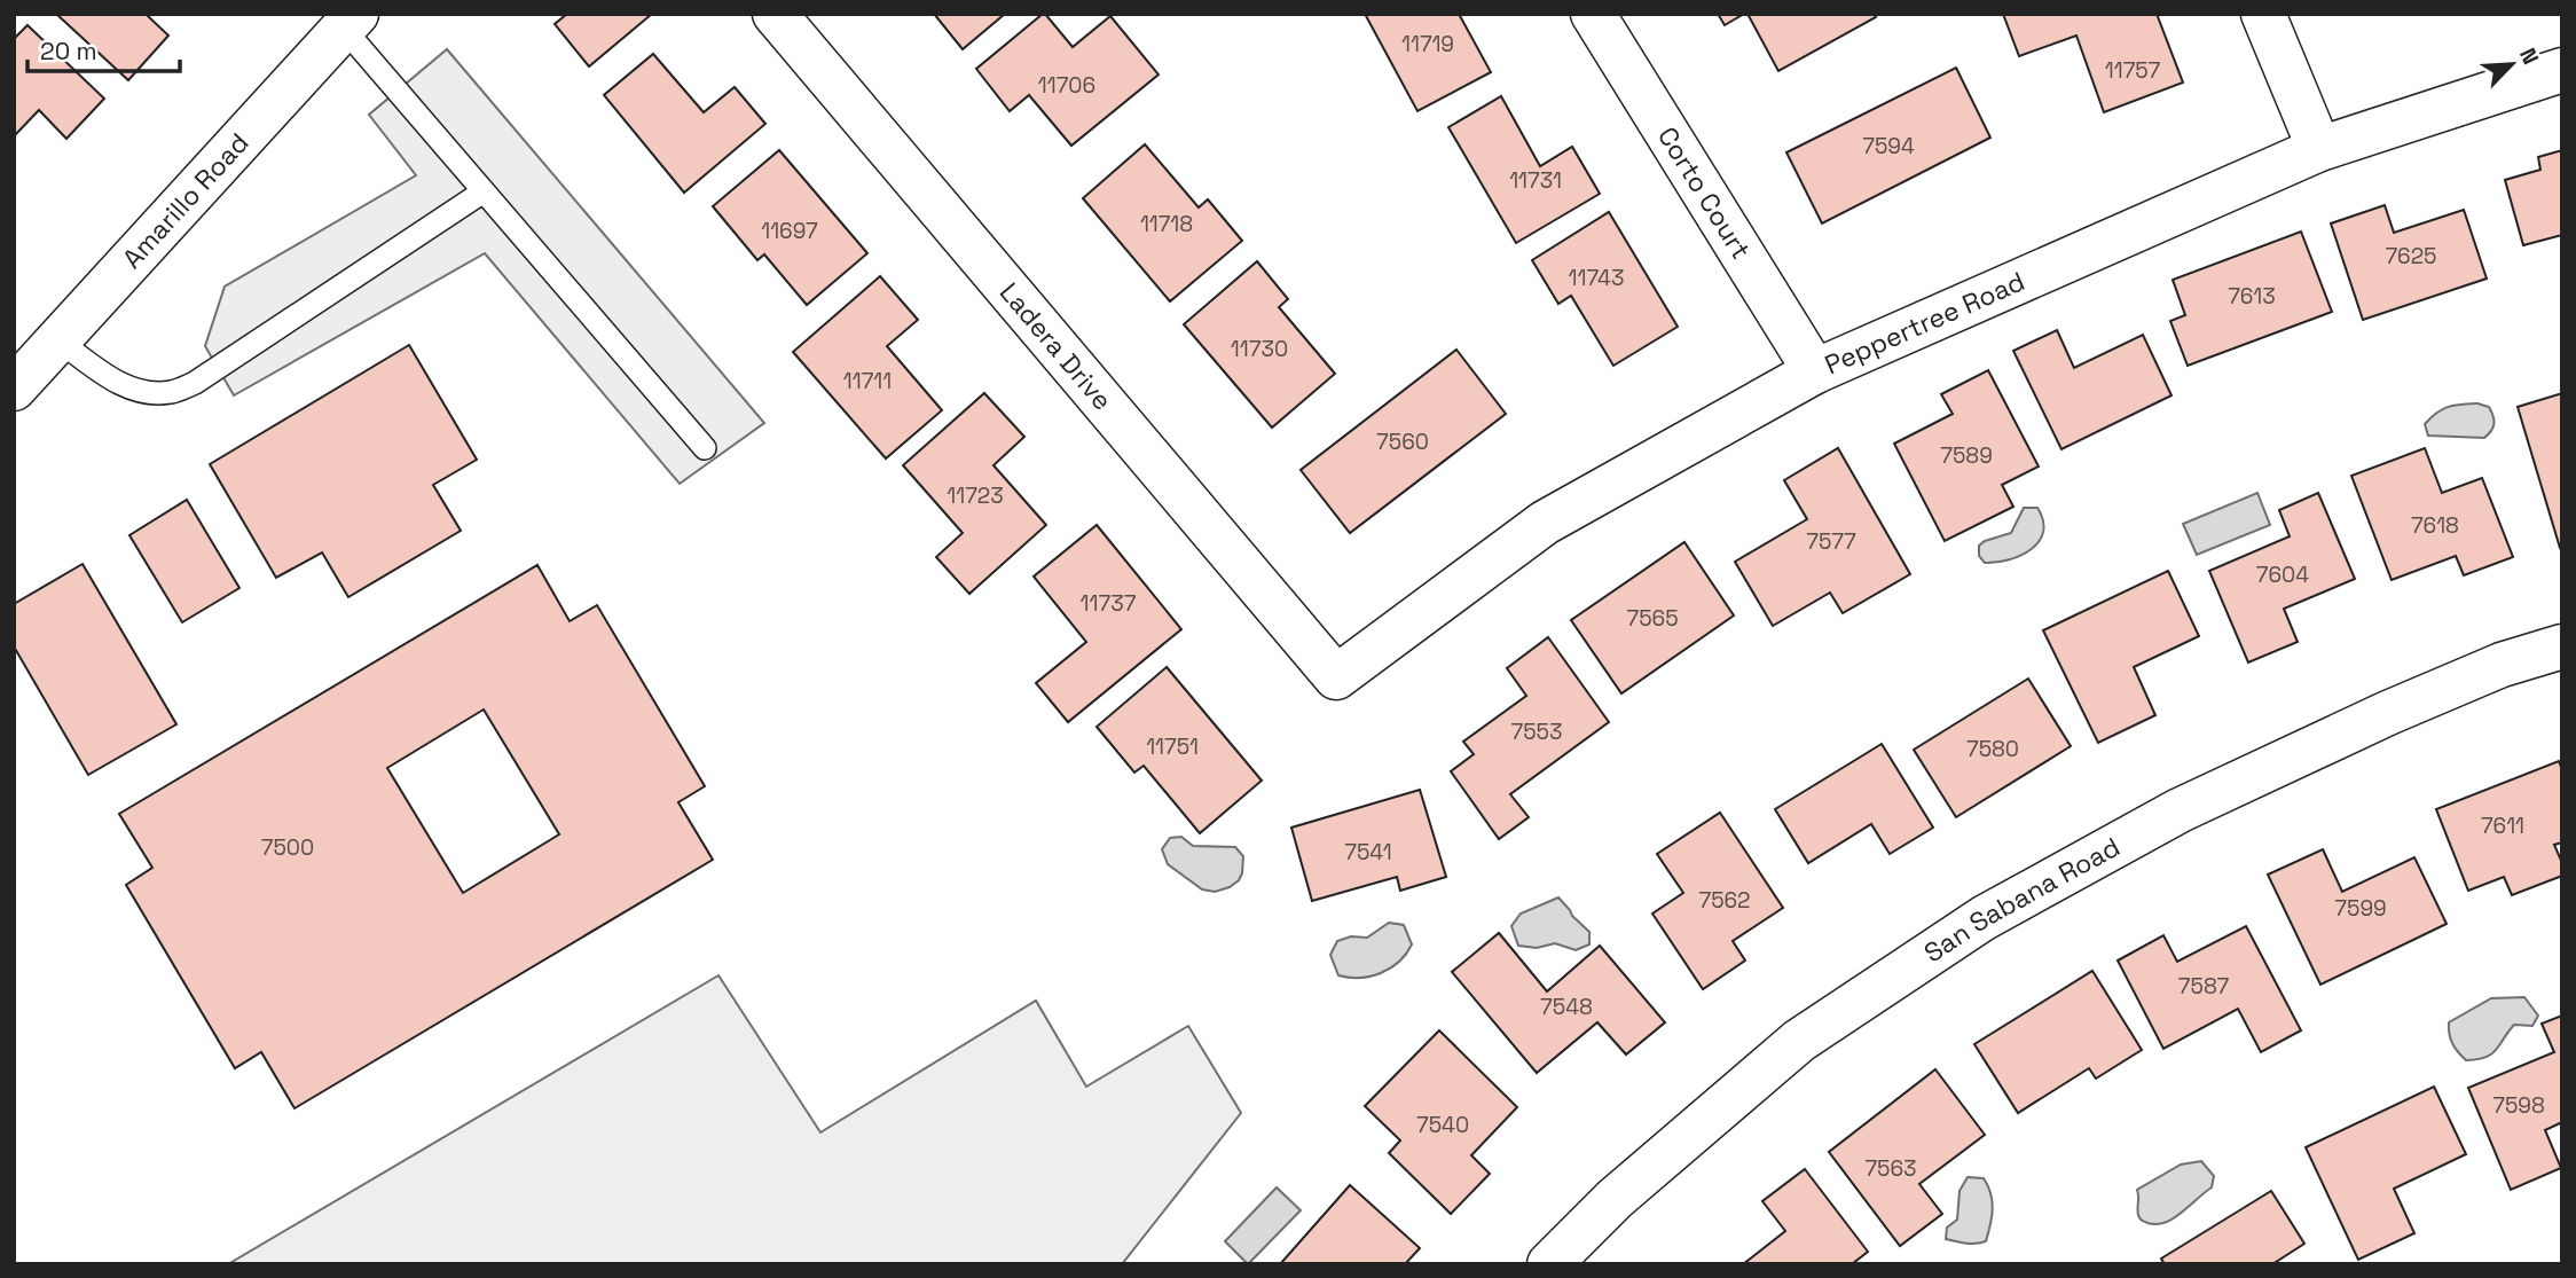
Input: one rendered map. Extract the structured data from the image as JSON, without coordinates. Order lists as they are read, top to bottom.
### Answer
{
  "streets": {
    "street": [
      "Corto Court",
      "Amarillo Road",
      "Peppertree Road",
      "Ladera Drive",
      "San Sabana Road"
    ]
  },
  "crossings": [
    ["Corto Court", "Peppertree Road"],
    ["Peppertree Road", "Ladera Drive"]
  ],
  "house_numbers": [
    "11719",
    "11757",
    "11706",
    "7594",
    "11731",
    "11718",
    "11697",
    "7625",
    "11743",
    "7613",
    "11730",
    "11711",
    "7560",
    "7589",
    "11723",
    "7618",
    "7577",
    "7604",
    "11737",
    "7565",
    "7553",
    "11751",
    "7580",
    "7611",
    "7500",
    "7541",
    "7562",
    "7599",
    "7587",
    "7548",
    "7598",
    "7540",
    "7563"
  ],
  "scale_bar": "20 m",
  "north": "top right"
}
